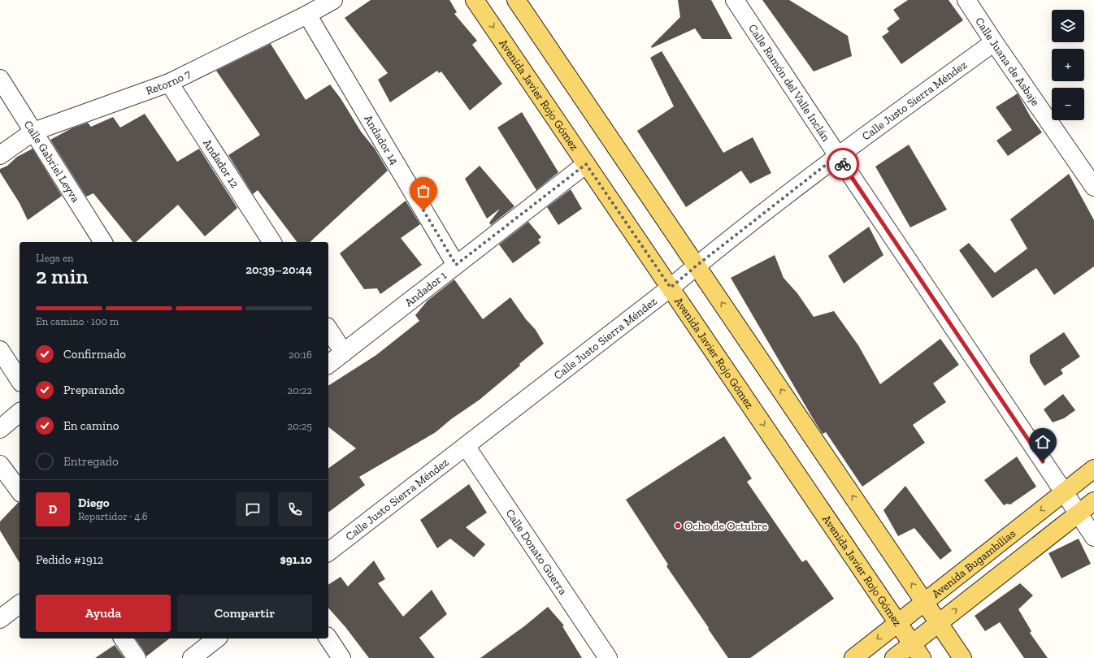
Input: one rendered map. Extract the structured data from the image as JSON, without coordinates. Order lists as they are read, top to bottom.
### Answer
{
  "streets": {
    "main road": ["Avenida Javier Rojo Gómez", "Avenida Bugambilias"],
    "street": [
      "Calle Juana de Asbaje",
      "Retorno 7",
      "Calle Ramón del Valle Inclán",
      "Calle Justo Sierra Méndez",
      "Andador 14",
      "Calle Gabriel Leyva",
      "Andador 12",
      "Andador 1",
      "Calle Donato Guerra"
    ]
  },
  "crossings": [
    ["Calle Juana de Asbaje", "Calle Justo Sierra Méndez"],
    ["Retorno 7", "Andador 14"],
    ["Retorno 7", "Calle Gabriel Leyva"],
    ["Retorno 7", "Andador 12"],
    ["Calle Ramón del Valle Inclán", "Calle Justo Sierra Méndez"],
    ["Calle Ramón del Valle Inclán", "Avenida Bugambilias"],
    ["Avenida Javier Rojo Gómez", "Calle Justo Sierra Méndez"],
    ["Avenida Javier Rojo Gómez", "Andador 1"],
    ["Avenida Javier Rojo Gómez", "Avenida Bugambilias"],
    ["Calle Justo Sierra Méndez", "Calle Donato Guerra"],
    ["Andador 14", "Andador 1"]
  ],
  "places": ["Ocho de Octubre"],
  "page": {
    "map_buttons": ["+", "−"],
    "heading": ["2 min", "Llega en", "20:39–20:44"],
    "panel": [
      "Diego",
      "Repartidor · 4.6",
      "Pedido #1912",
      "$91.10"
    ],
    "bar": "En camino · 100 m",
    "list": [
      ["Confirmado", "20:16"],
      ["Preparando", "20:22"],
      ["En camino", "20:25"],
      "Entregado"
    ],
    "round": "D",
    "buttons": ["Ayuda", "Compartir"]
  }
}
